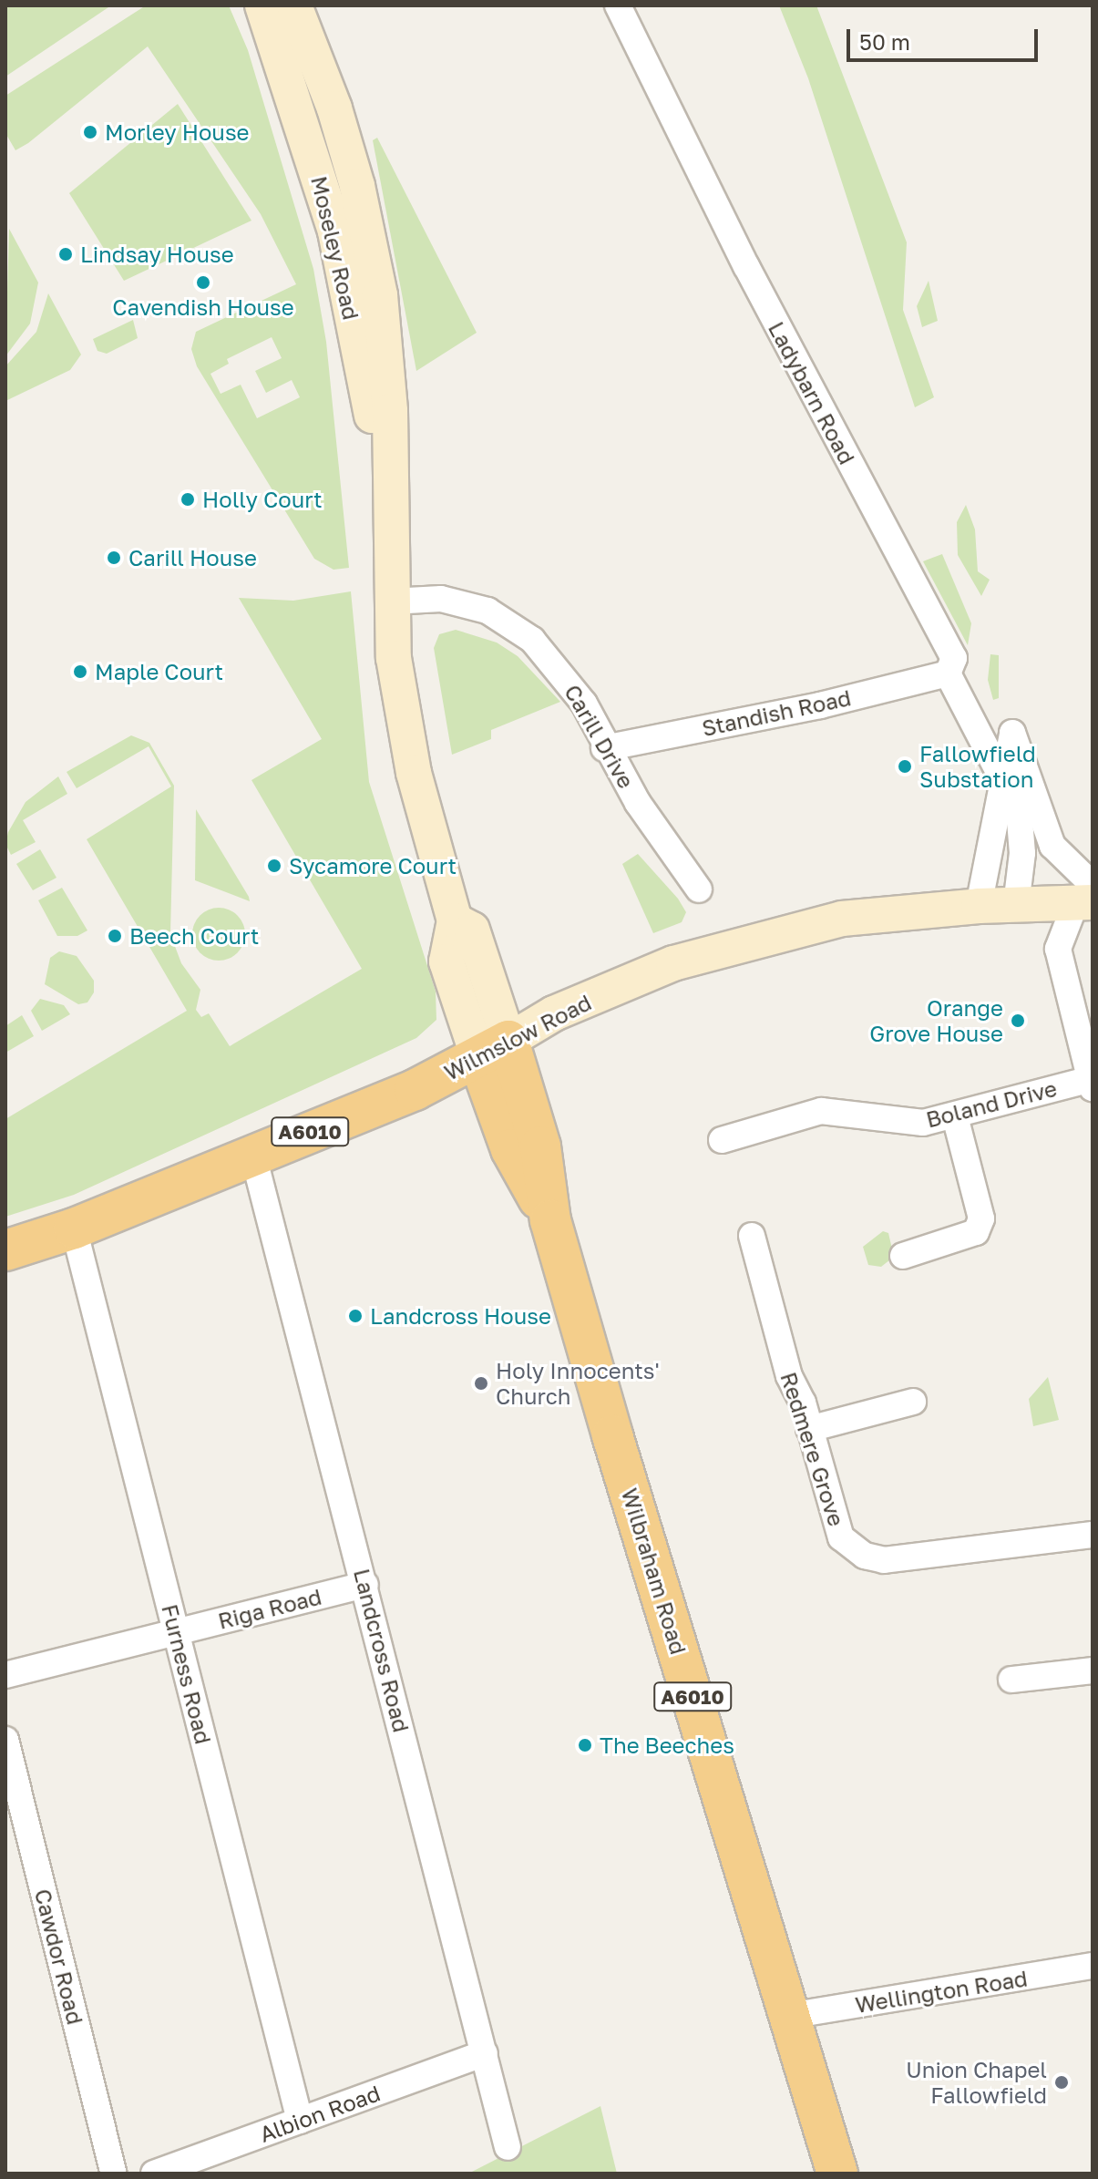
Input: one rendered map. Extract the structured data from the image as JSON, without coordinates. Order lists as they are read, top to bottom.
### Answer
{
  "streets": {
    "highway": ["Wilmslow Road", "A6010", "Wilbraham Road"],
    "main road": ["Moseley Road"],
    "street": [
      "Ladybarn Road",
      "Standish Road",
      "Carill Drive",
      "Boland Drive",
      "Redmere Grove",
      "Riga Road",
      "Landcross Road",
      "Furness Road",
      "Cawdor Road",
      "Wellington Road",
      "Albion Road"
    ]
  },
  "crossings": [
    ["Moseley Road", "Carill Drive"],
    ["Moseley Road", "Wilmslow Road"],
    ["Moseley Road", "Wilbraham Road"],
    ["Ladybarn Road", "Standish Road"],
    ["Standish Road", "Carill Drive"],
    ["Wilmslow Road", "Wilbraham Road"],
    ["Wilmslow Road", "Landcross Road"],
    ["Wilmslow Road", "Furness Road"],
    ["Wilbraham Road", "Wellington Road"],
    ["Riga Road", "Landcross Road"],
    ["Riga Road", "Furness Road"],
    ["Landcross Road", "Albion Road"],
    ["Furness Road", "Albion Road"]
  ],
  "places": [
    "Morley House",
    "Lindsay House",
    "Cavendish House",
    "Holly Court",
    "Carill House",
    "Maple Court",
    "Fallowfield Substation",
    "Sycamore Court",
    "Beech Court",
    "Orange Grove House",
    "Landcross House",
    "Holy Innocents' Church",
    "The Beeches",
    "Union Chapel Fallowfield"
  ],
  "scale_bar": "50 m"
}
